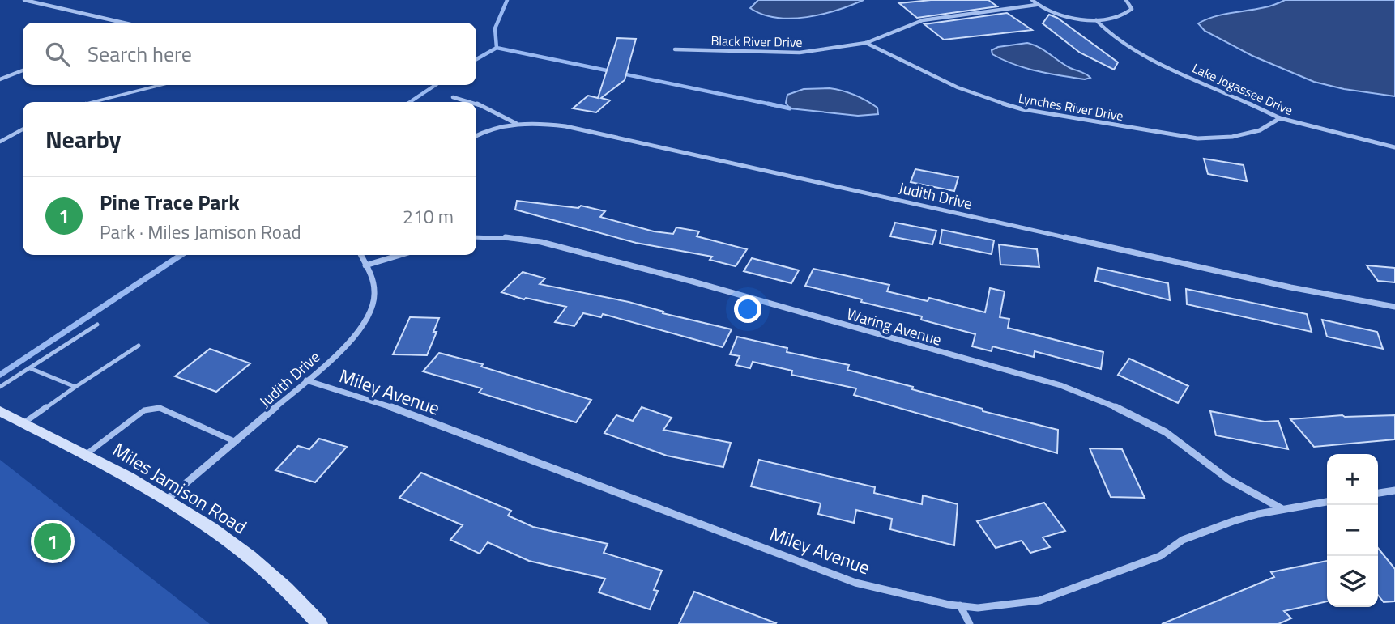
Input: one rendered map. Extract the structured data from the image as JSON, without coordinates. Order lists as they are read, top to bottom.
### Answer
{
  "streets": {
    "main road": ["Miles Jamison Road"],
    "street": [
      "Black River Drive",
      "Lake Jogassee Drive",
      "Lynches River Drive",
      "Judith Drive",
      "Waring Avenue",
      "Miley Avenue"
    ]
  },
  "crossings": [
    ["Black River Drive", "Lynches River Drive"],
    ["Lake Jogassee Drive", "Lynches River Drive"],
    ["Judith Drive", "Miley Avenue"],
    ["Judith Drive", "Miles Jamison Road"],
    ["Waring Avenue", "Miley Avenue"]
  ],
  "page": {
    "search": "Search here",
    "heading": "Nearby",
    "list": [
      {
        "mark": "1",
        "name": "Pine Trace Park",
        "note": "Park · Miles Jamison Road",
        "value": "210 m"
      }
    ],
    "map_buttons": ["+", "−"],
    "pins": "1"
  }
}
